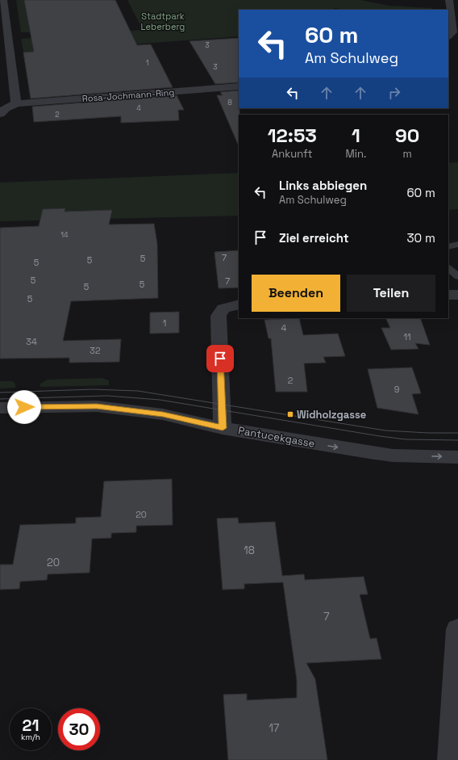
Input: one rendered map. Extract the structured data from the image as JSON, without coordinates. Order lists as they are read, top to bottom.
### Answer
{
  "streets": {
    "street": ["Rosa-Jochmann-Ring", "Pantucekgasse"]
  },
  "one_way": ["Pantucekgasse"],
  "parks": ["Stadtpark Leberberg"],
  "places": {
    "transit": ["Widholzgasse"]
  },
  "house_numbers": [
    "3",
    "1",
    "3",
    "8",
    "4",
    "2",
    "14",
    "7",
    "5",
    "5",
    "5",
    "5",
    "7",
    "5",
    "5",
    "5",
    "1",
    "4",
    "11",
    "34",
    "32",
    "2",
    "9",
    "20",
    "18",
    "20",
    "7",
    "17"
  ],
  "page": {
    "turn": ["60 m", "Am Schulweg"],
    "eta": [
      "12:53",
      "Ankunft",
      "1",
      "Min.",
      "90",
      "m"
    ],
    "list": [
      {
        "name": "Links abbiegen",
        "note": "Am Schulweg",
        "value": "60 m"
      },
      {
        "name": "Ziel erreicht",
        "value": "30 m"
      }
    ],
    "buttons": ["Beenden", "Teilen"],
    "speed": "21 km/h",
    "limit": "30"
  }
}
